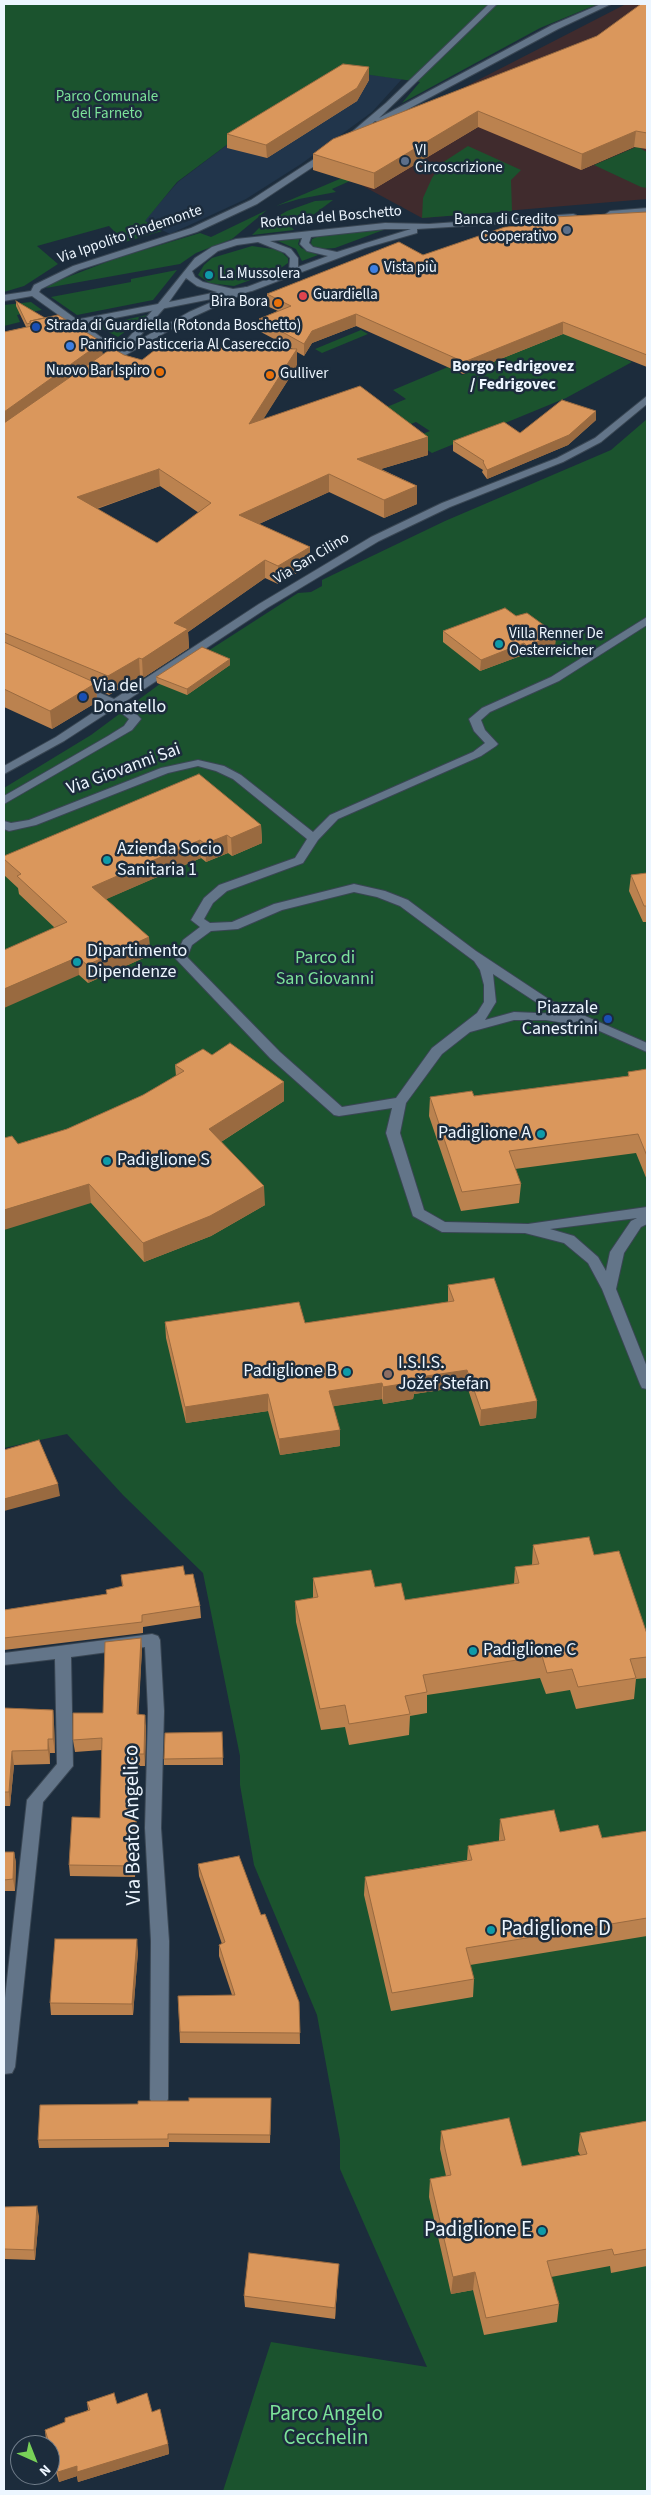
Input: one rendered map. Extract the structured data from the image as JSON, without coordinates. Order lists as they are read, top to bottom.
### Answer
{
  "streets": {
    "street": [
      "Rotonda del Boschetto",
      "Via Ippolito Pindemonte",
      "Via San Cilino",
      "Via Giovanni Sai",
      "Via Beato Angelico"
    ]
  },
  "crossings": [
    ["Via San Cilino", "Via Giovanni Sai"]
  ],
  "districts": ["Borgo Fedrigovez / Fedrigovec"],
  "parks": ["Parco Comunale del Farneto", "Parco di San Giovanni", "Parco Angelo Cecchelin"],
  "places": [
    "VI Circoscrizione",
    "Banca di Credito Cooperativo",
    "Vista più",
    "La Mussolera",
    "Guardiella",
    "Bira Bora",
    "Strada di Guardiella (Rotonda Boschetto)",
    "Panificio Pasticceria Al Casereccio",
    "Nuovo Bar Ispiro",
    "Gulliver",
    "Villa Renner De Oesterreicher",
    "Via del Donatello",
    "Azienda Socio Sanitaria 1",
    "Dipartimento Dipendenze",
    "Piazzale Canestrini",
    "Padiglione A",
    "Padiglione S",
    "Padiglione B",
    "I.S.I.S. Jožef Stefan",
    "Padiglione C",
    "Padiglione D",
    "Padiglione E"
  ],
  "north": "bottom right"
}
